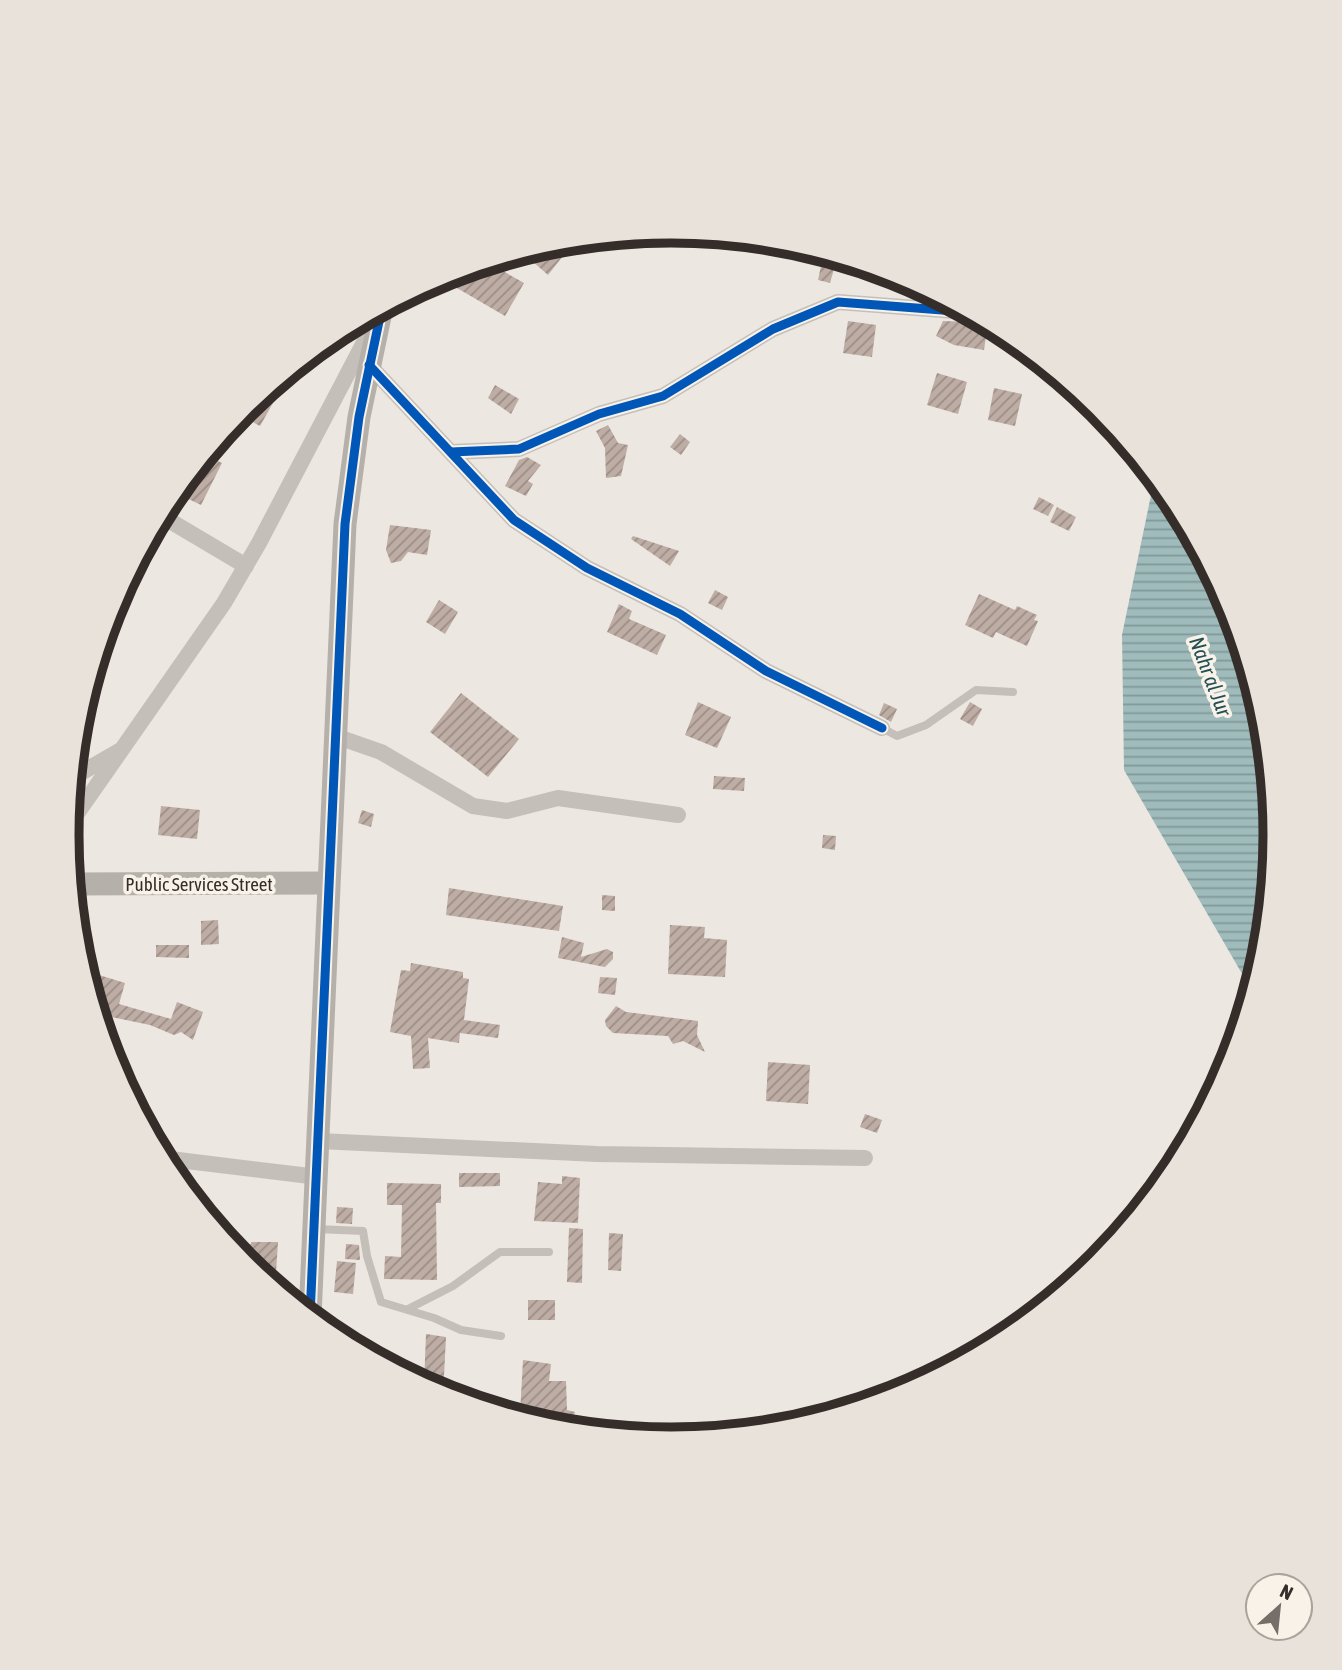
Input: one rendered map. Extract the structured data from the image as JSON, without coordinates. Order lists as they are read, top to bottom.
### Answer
{
  "streets": {
    "street": ["Public Services Street"]
  },
  "water": ["Nahr al Jur"],
  "north": "top right"
}
